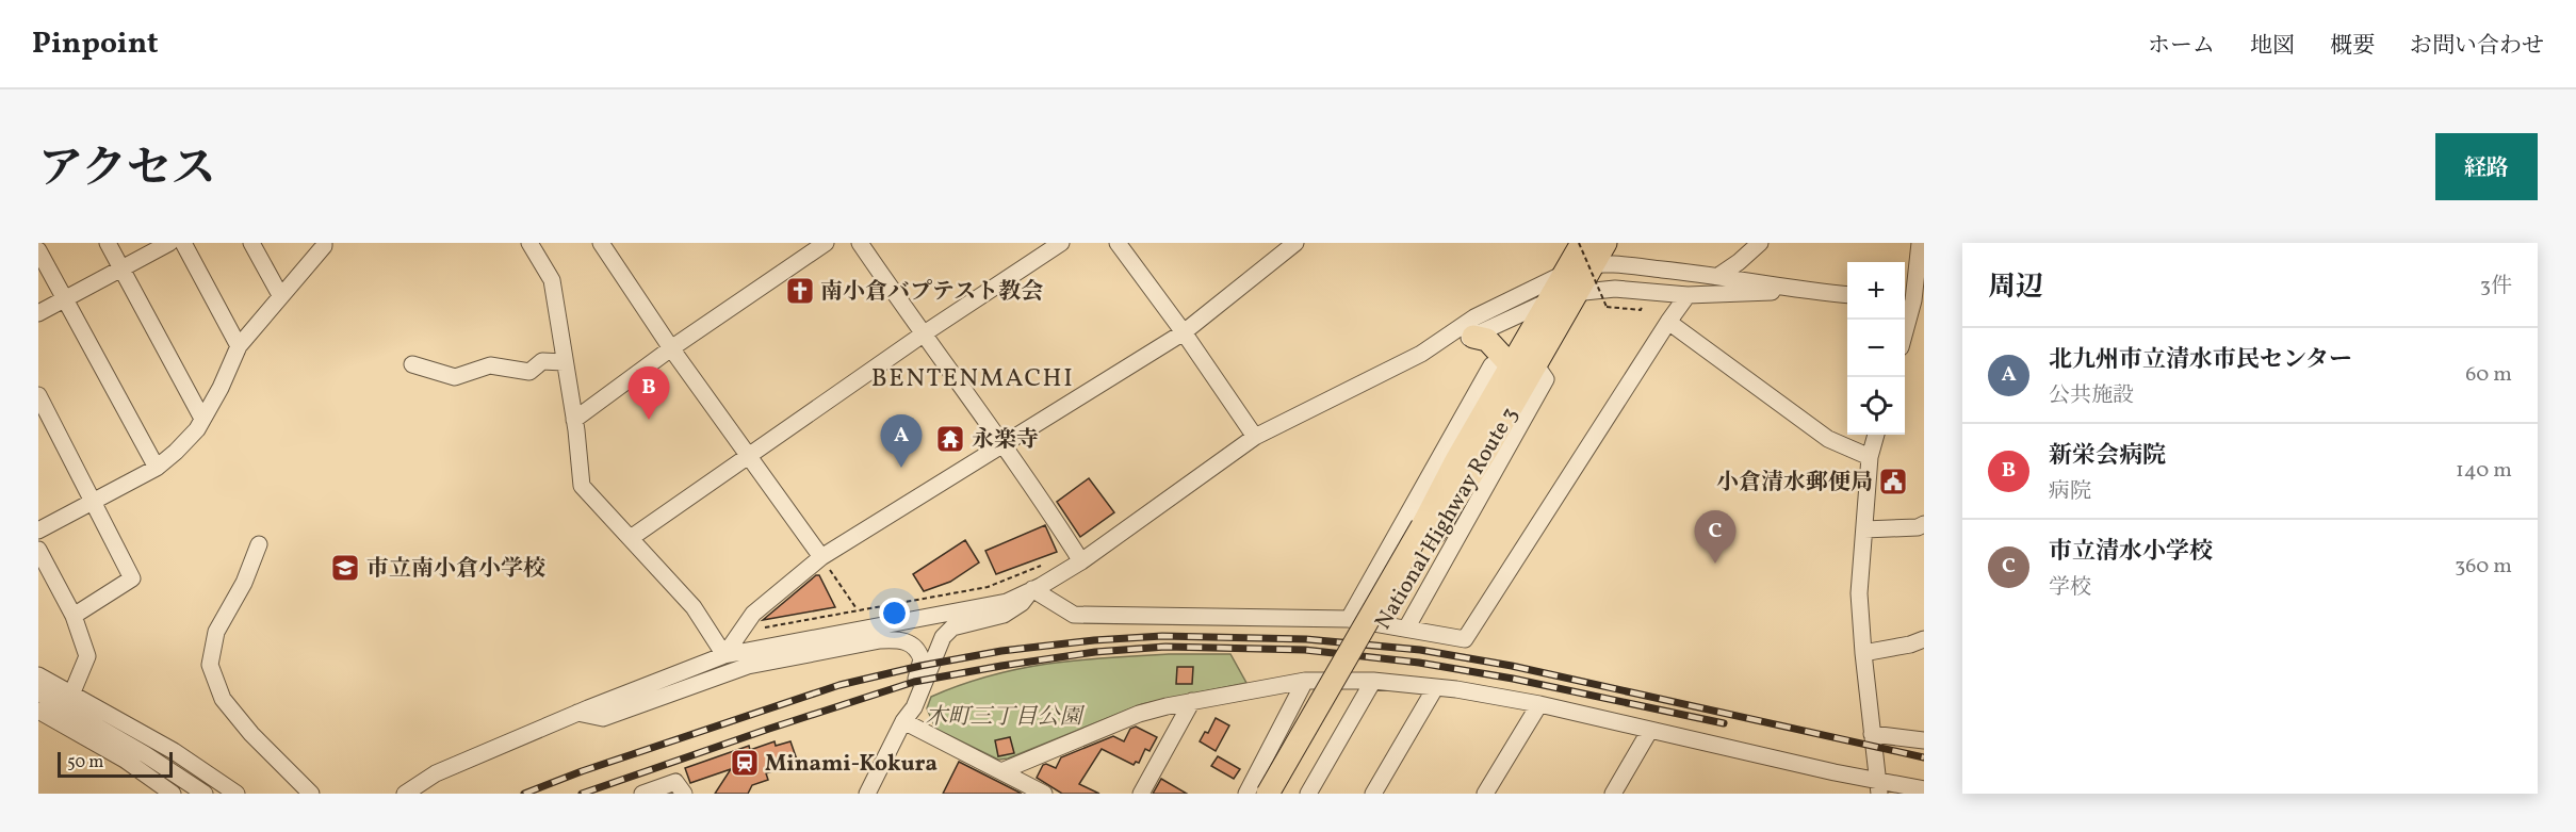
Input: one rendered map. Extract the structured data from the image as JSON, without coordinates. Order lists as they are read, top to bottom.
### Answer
{
  "streets": {
    "highway": ["National Highway Route 3"]
  },
  "districts": ["BENTENMACHI"],
  "parks": ["木町三丁目公園"],
  "places": {
    "church": ["南小倉バプテスト教会"],
    "temple": ["永楽寺"],
    "public building": ["小倉清水郵便局"],
    "school or university": ["市立南小倉小学校"],
    "station": ["Minami-Kokura"]
  },
  "scale_bar": "50 m",
  "page": {
    "header": "Pinpoint",
    "nav": [
      "ホーム",
      "地図",
      "概要",
      "お問い合わせ"
    ],
    "title": "アクセス",
    "buttons": "経路",
    "heading": ["周辺", "3件"],
    "map_buttons": ["+", "−"],
    "list": [
      {
        "mark": "A",
        "name": "北九州市立清水市民センター",
        "note": "公共施設",
        "value": "60 m"
      },
      {
        "mark": "B",
        "name": "新栄会病院",
        "note": "病院",
        "value": "140 m"
      },
      {
        "mark": "C",
        "name": "市立清水小学校",
        "note": "学校",
        "value": "360 m"
      }
    ],
    "pins": ["B", "A", "C"],
    "scale": "50 m"
  }
}
